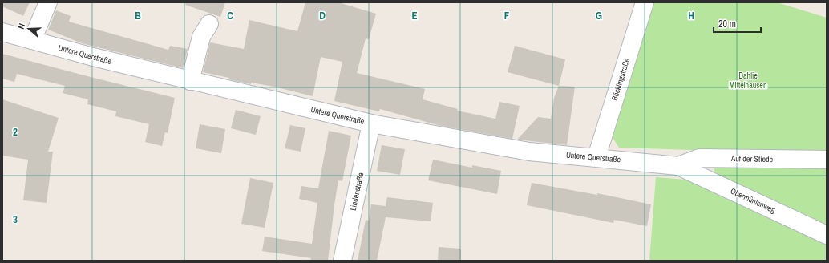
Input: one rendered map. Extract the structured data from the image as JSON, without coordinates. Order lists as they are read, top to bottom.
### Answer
{
  "streets": {
    "street": [
      "Untere Querstraße",
      "Böcklingstraße",
      "Auf der Stiede",
      "Lindenstraße",
      "Obermühlenweg"
    ]
  },
  "crossings": [
    ["Untere Querstraße", "Böcklingstraße"],
    ["Untere Querstraße", "Auf der Stiede"],
    ["Untere Querstraße", "Lindenstraße"],
    ["Untere Querstraße", "Obermühlenweg"],
    ["Auf der Stiede", "Obermühlenweg"]
  ],
  "parks": ["Dahlie Mittelhausen"],
  "scale_bar": "20 m",
  "north": "left",
  "grid": {
    "columns": [
      "B",
      "C",
      "D",
      "E",
      "F",
      "G",
      "H"
    ],
    "rows": ["2", "3"]
  }
}
